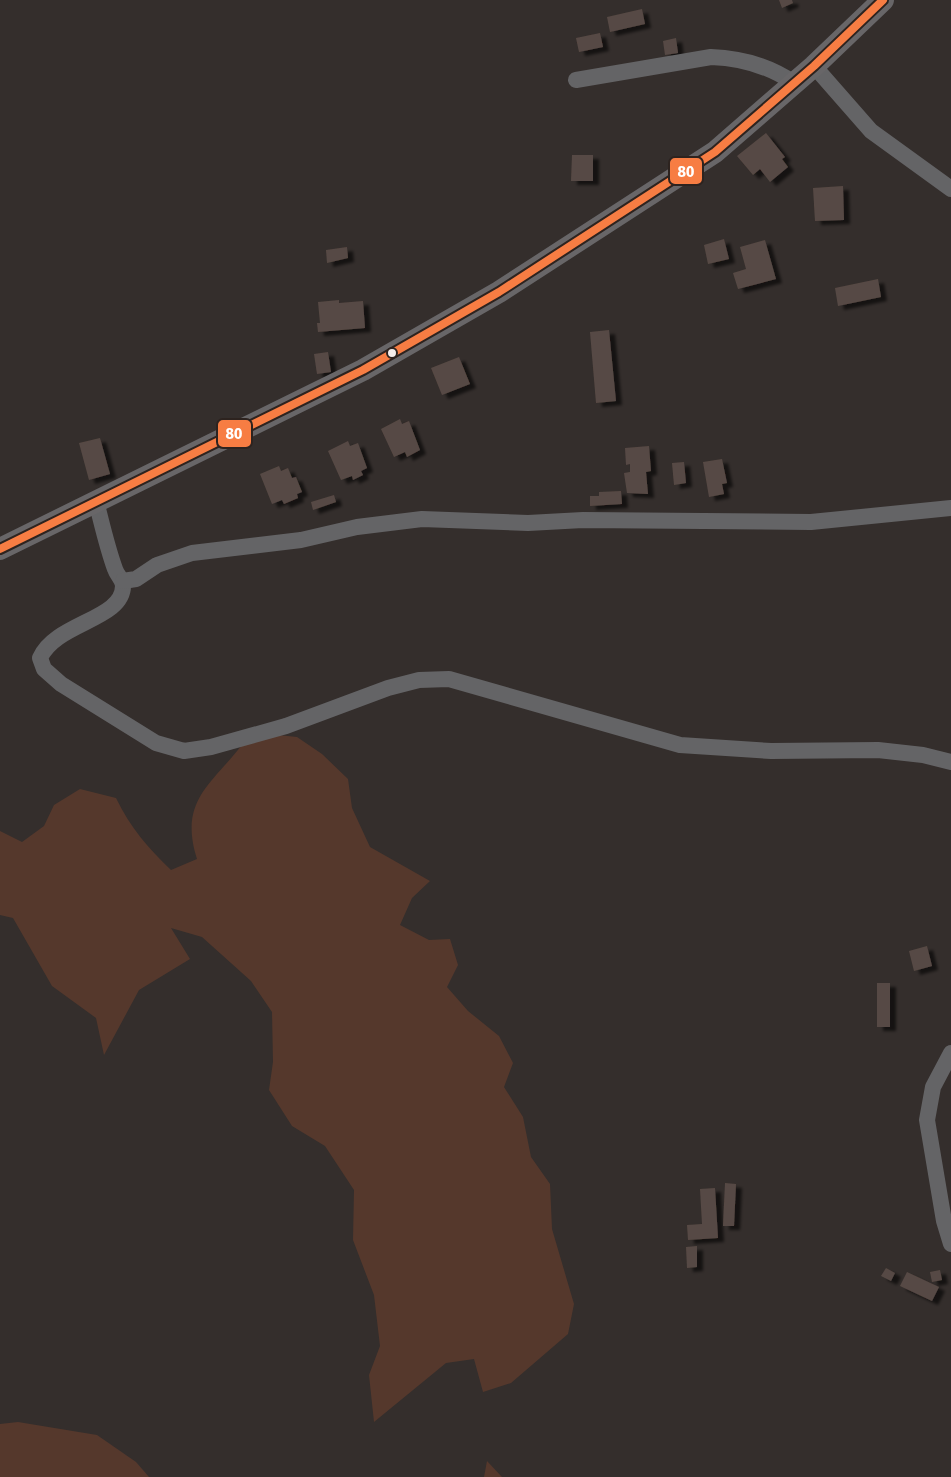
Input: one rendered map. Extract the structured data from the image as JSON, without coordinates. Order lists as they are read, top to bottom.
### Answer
{
  "lines": ["transit line 80"]
}
